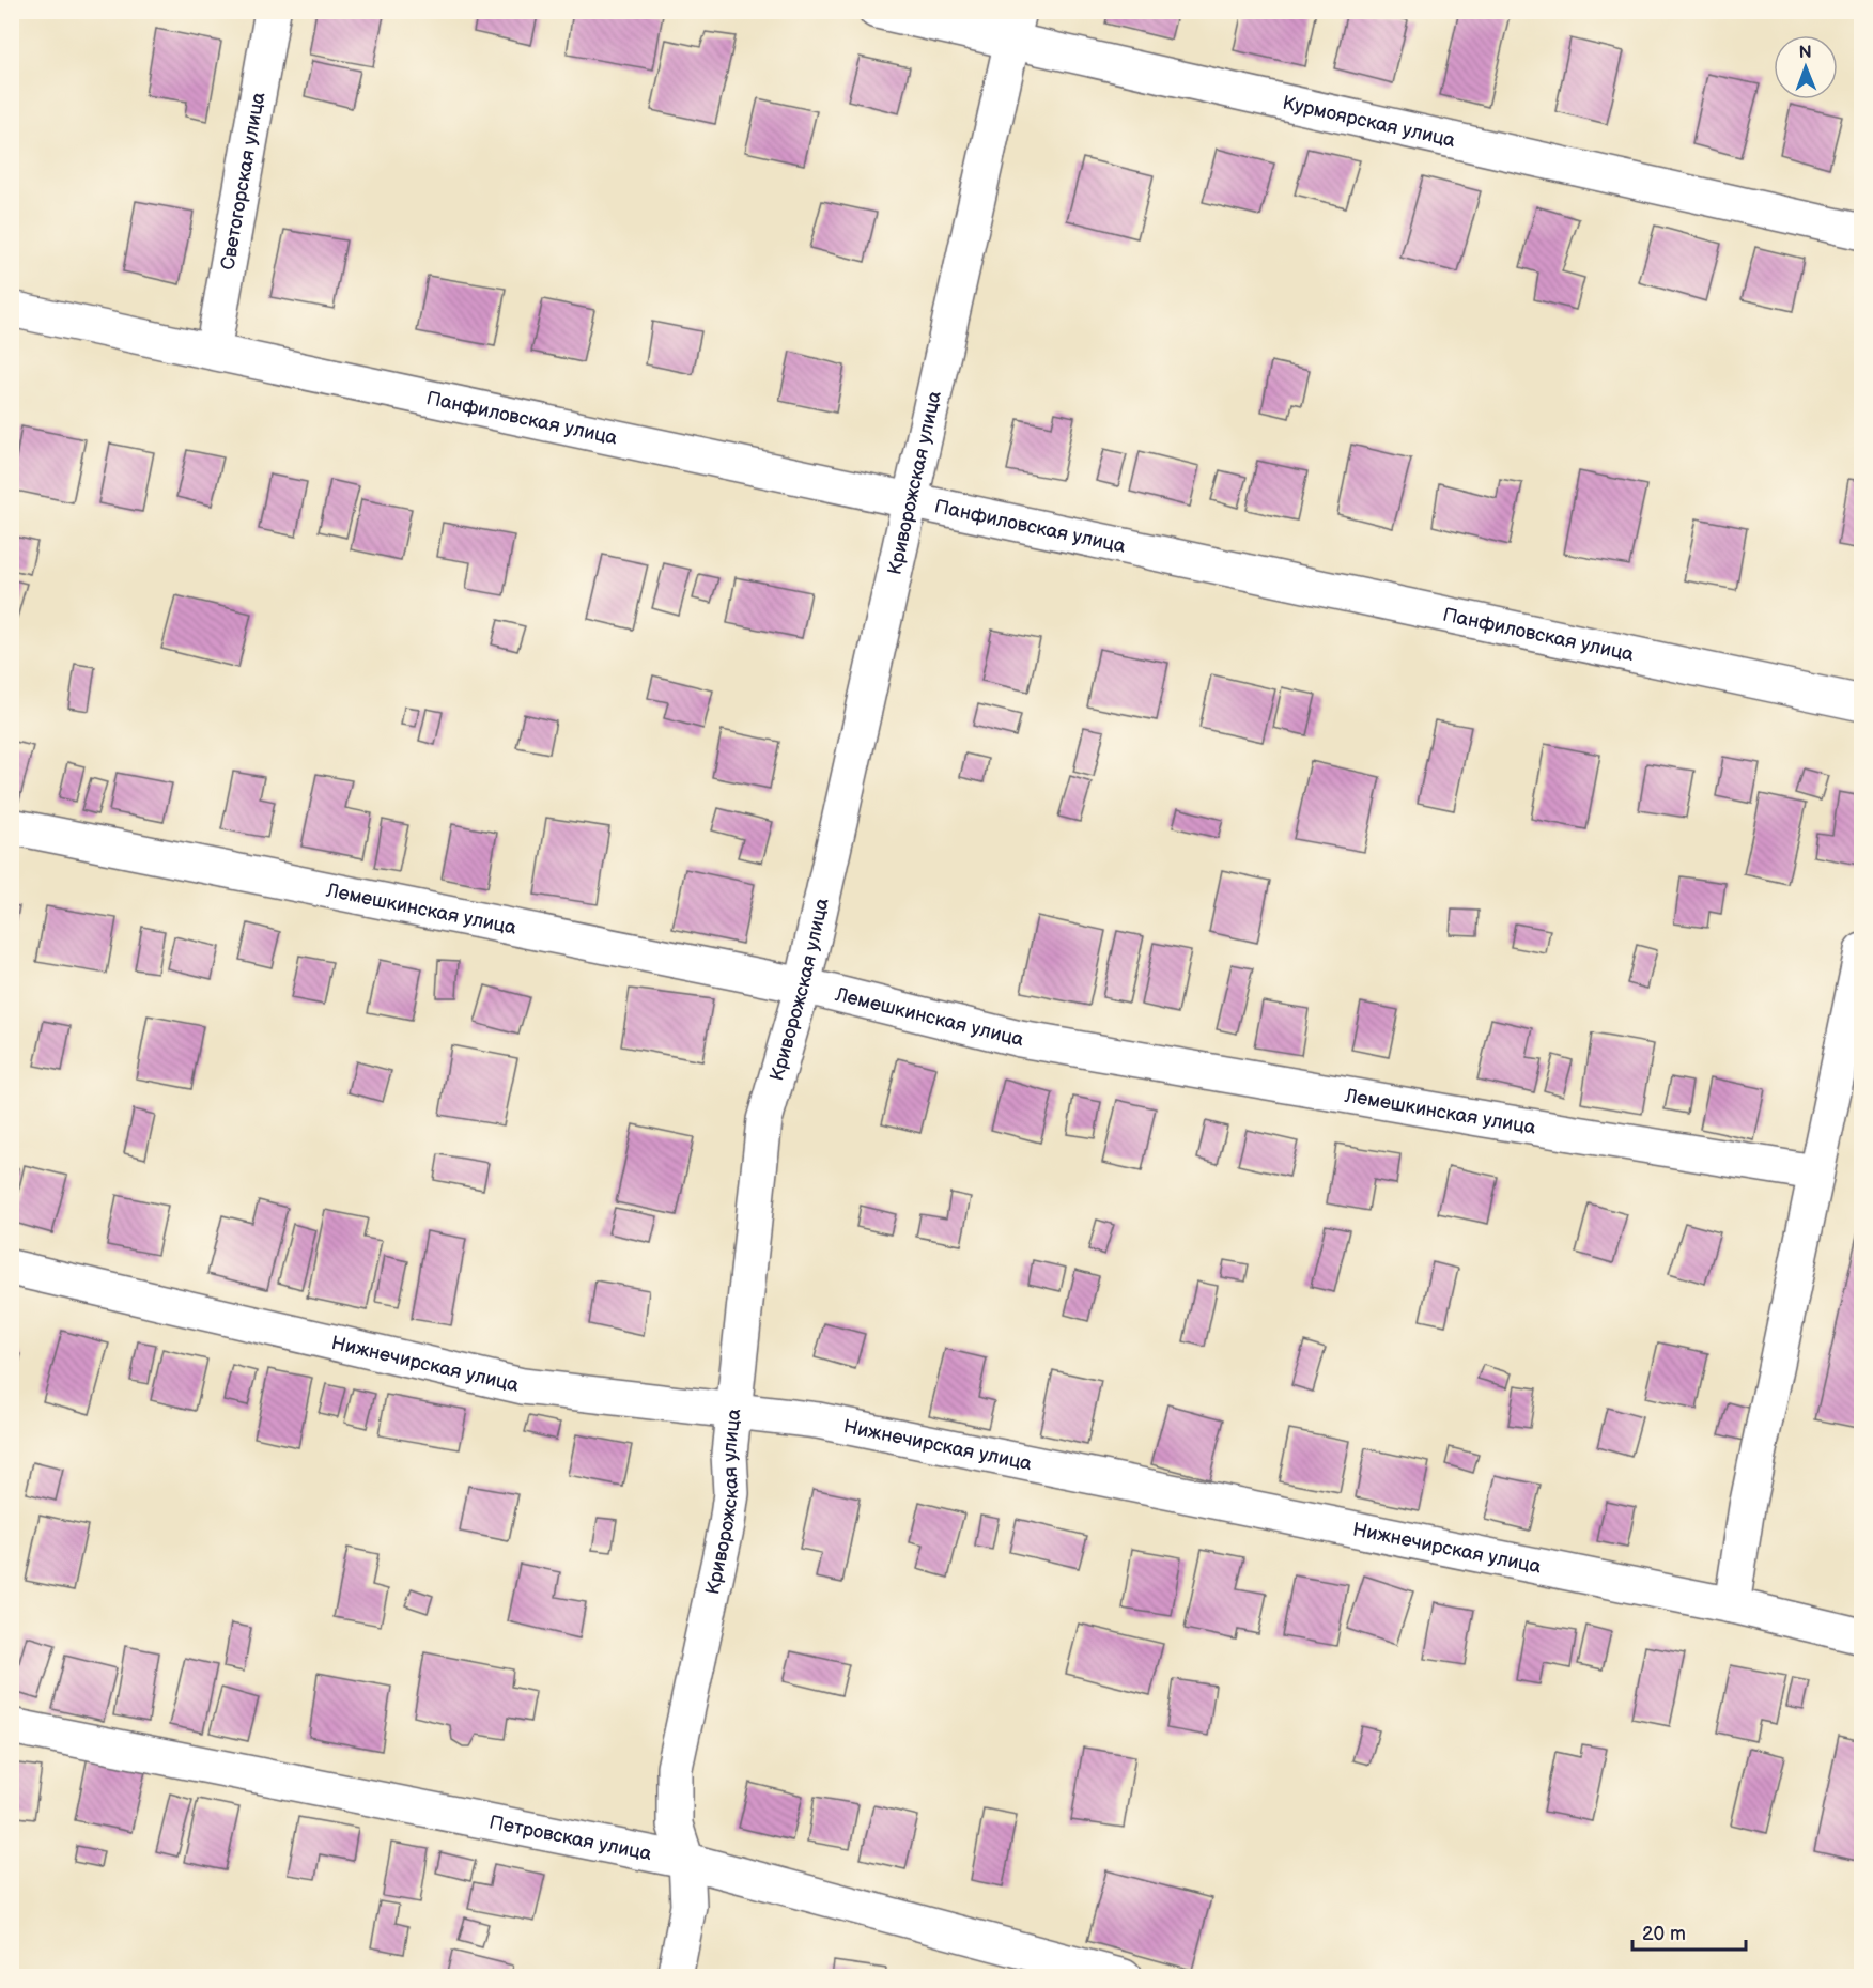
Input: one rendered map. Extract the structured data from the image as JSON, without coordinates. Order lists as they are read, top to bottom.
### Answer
{
  "streets": {
    "street": [
      "Курмоярская улица",
      "Светогорская улица",
      "Панфиловская улица",
      "Криворожская улица",
      "Лемешкинская улица",
      "Нижнечирская улица",
      "Петровская улица"
    ]
  },
  "crossings": [
    ["Курмоярская улица", "Криворожская улица"],
    ["Светогорская улица", "Панфиловская улица"],
    ["Панфиловская улица", "Криворожская улица"],
    ["Криворожская улица", "Лемешкинская улица"],
    ["Криворожская улица", "Нижнечирская улица"],
    ["Криворожская улица", "Петровская улица"]
  ],
  "scale_bar": "20 m",
  "north": "top"
}
